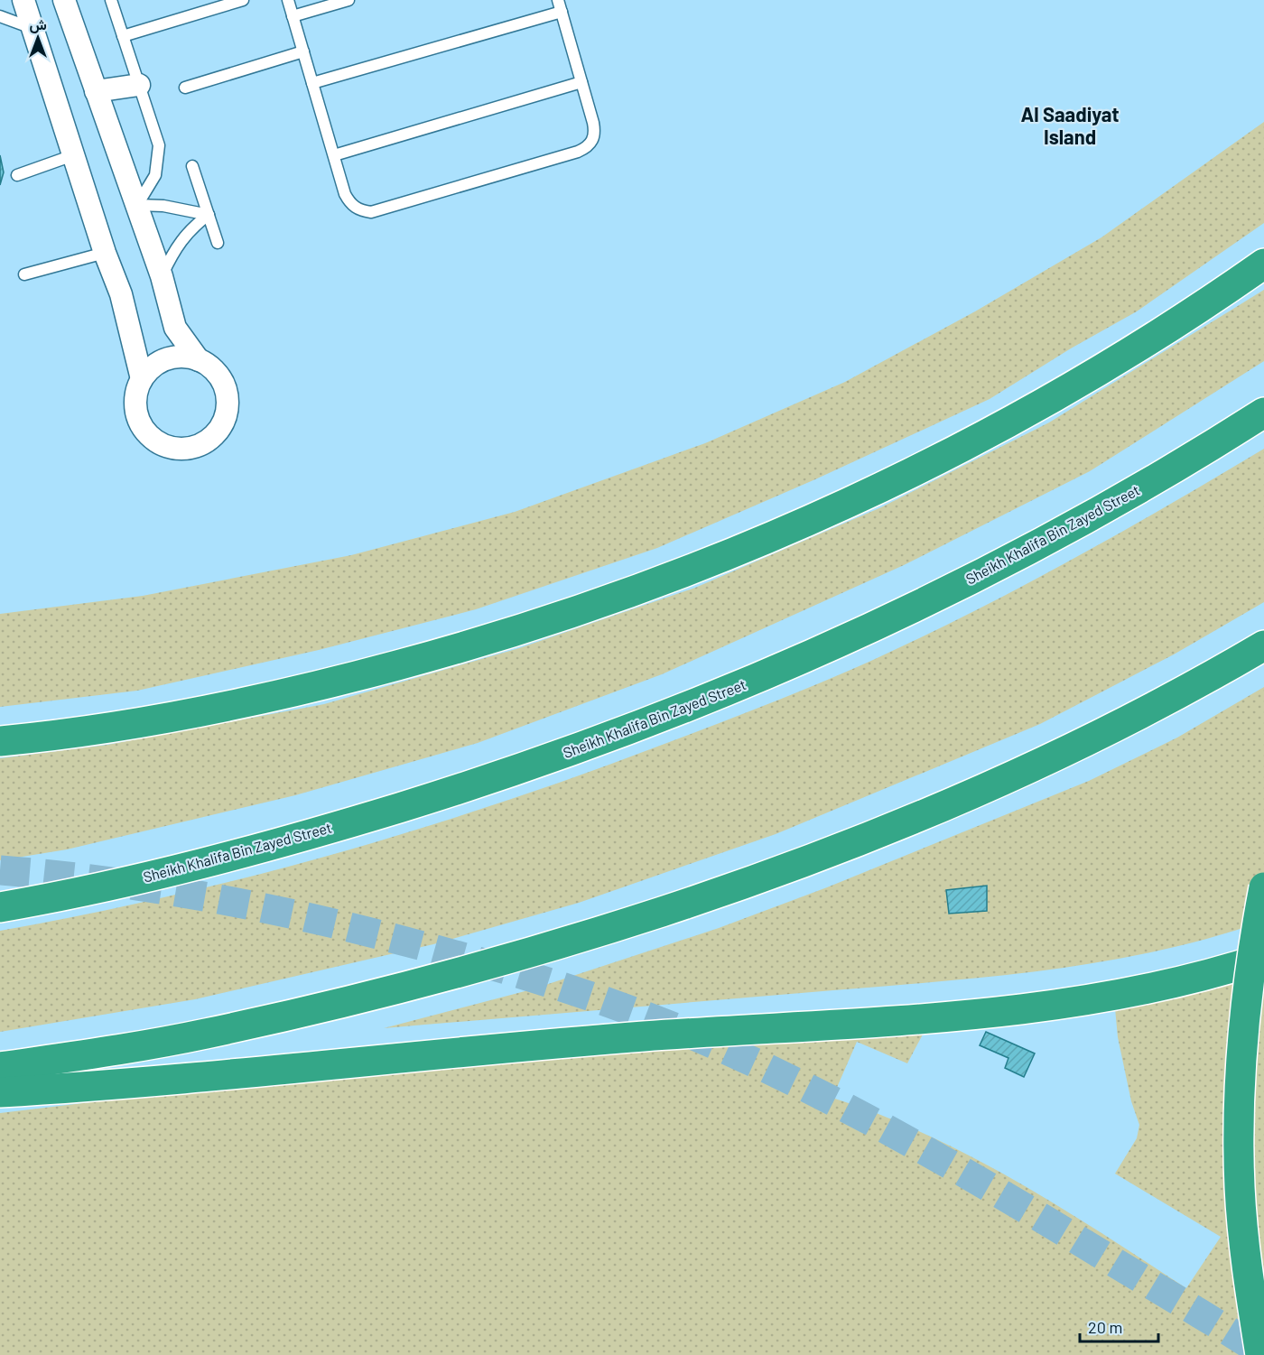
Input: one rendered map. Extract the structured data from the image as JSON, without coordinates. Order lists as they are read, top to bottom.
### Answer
{
  "streets": {
    "highway": ["Sheikh Khalifa Bin Zayed Street"]
  },
  "districts": ["Al Saadiyat Island"],
  "scale_bar": "20 m",
  "north": "top"
}
